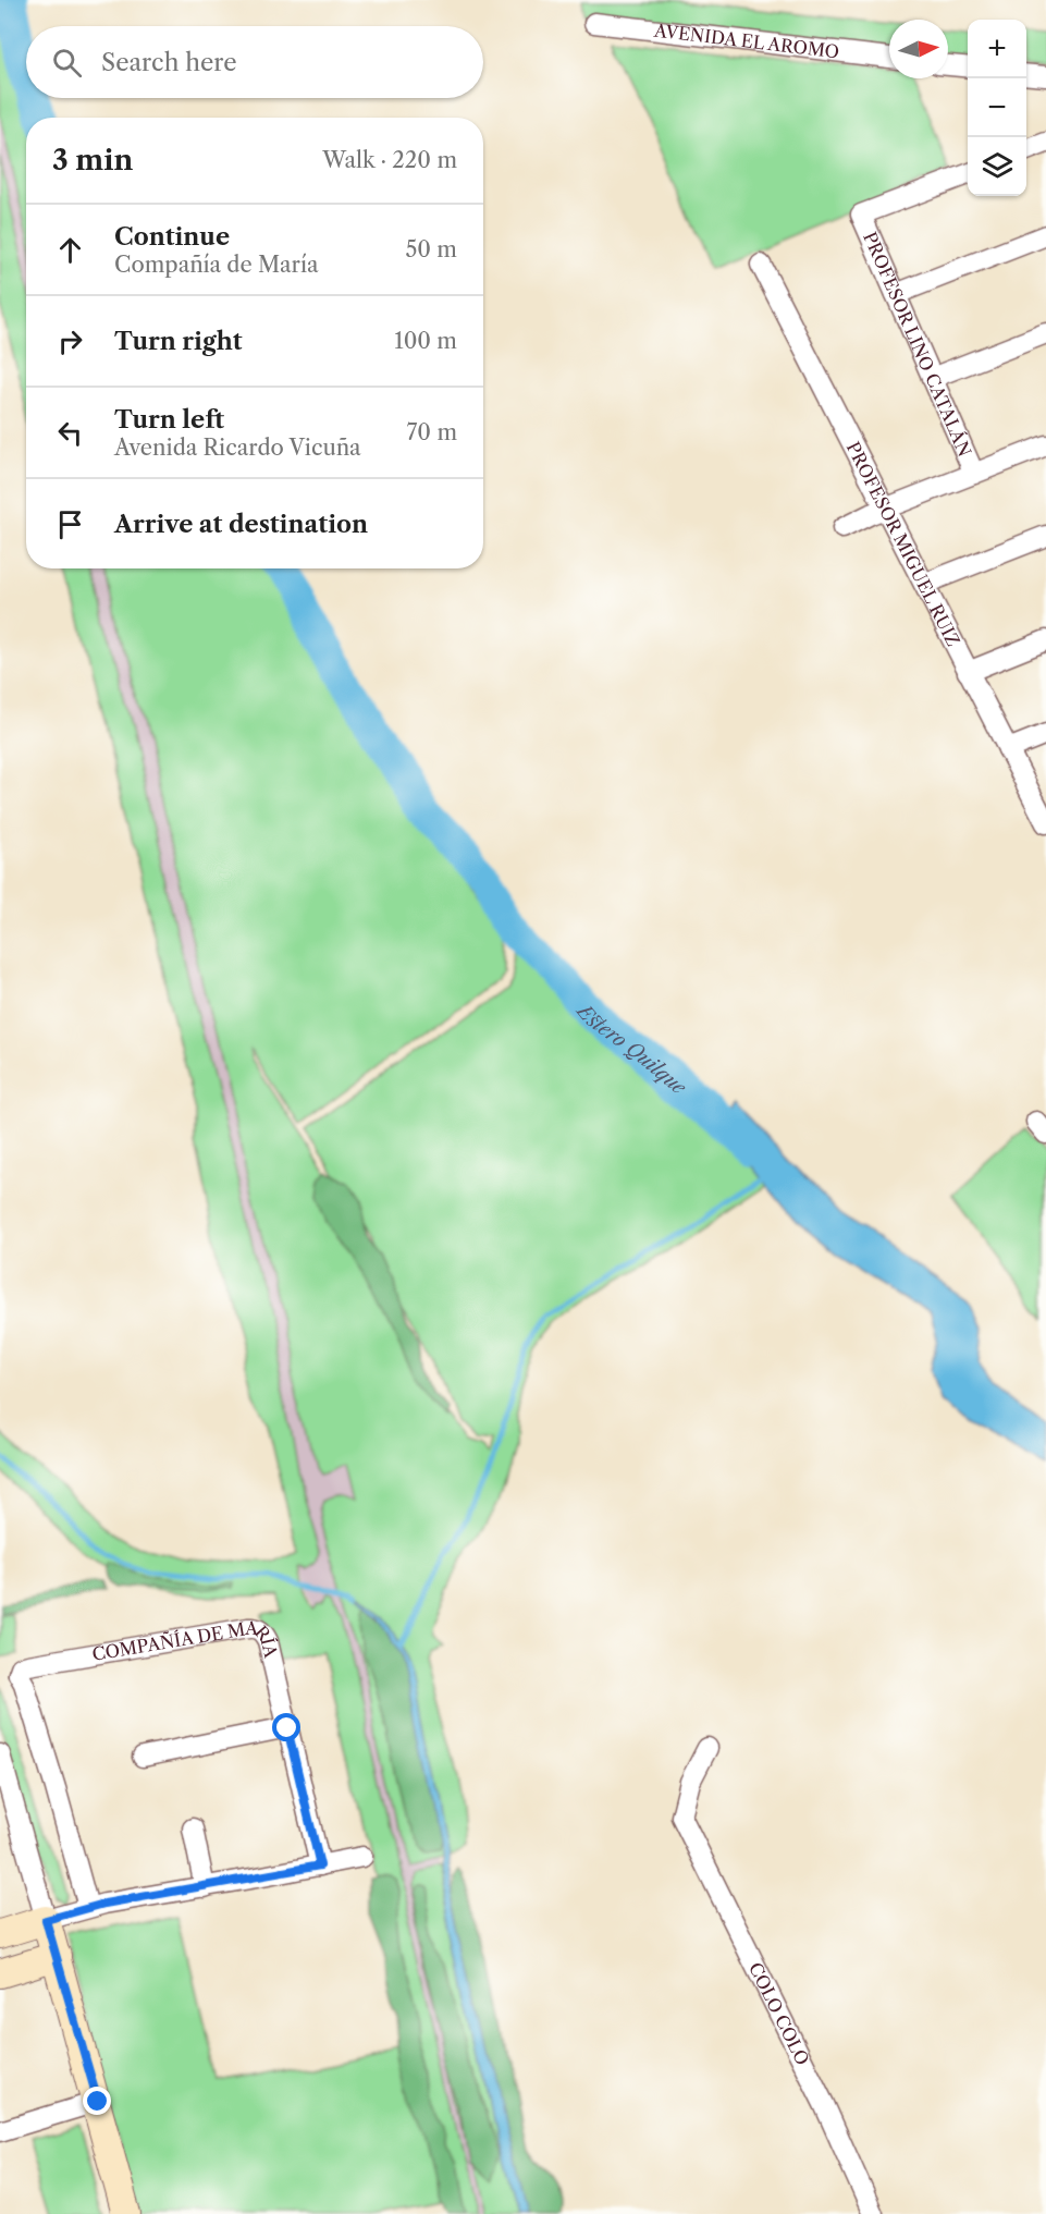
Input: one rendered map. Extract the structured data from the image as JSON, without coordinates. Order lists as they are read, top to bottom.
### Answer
{
  "streets": {
    "street": [
      "AVENIDA EL AROMO",
      "PROFESOR LINO CATALÁN",
      "PROFESOR MIGUEL RUIZ",
      "COMPAÑÍA DE MARÍA",
      "COLO COLO"
    ]
  },
  "water": ["Estero Quilque"],
  "north": "right",
  "page": {
    "map_buttons": ["+", "−"],
    "search": "Search here",
    "heading": ["3 min", "Walk · 220 m"],
    "list": [
      ["Continue", "Compañía de María", "50 m"],
      ["Turn right", "100 m"],
      ["Turn left", "Avenida Ricardo Vicuña", "70 m"],
      "Arrive at destination"
    ]
  }
}
